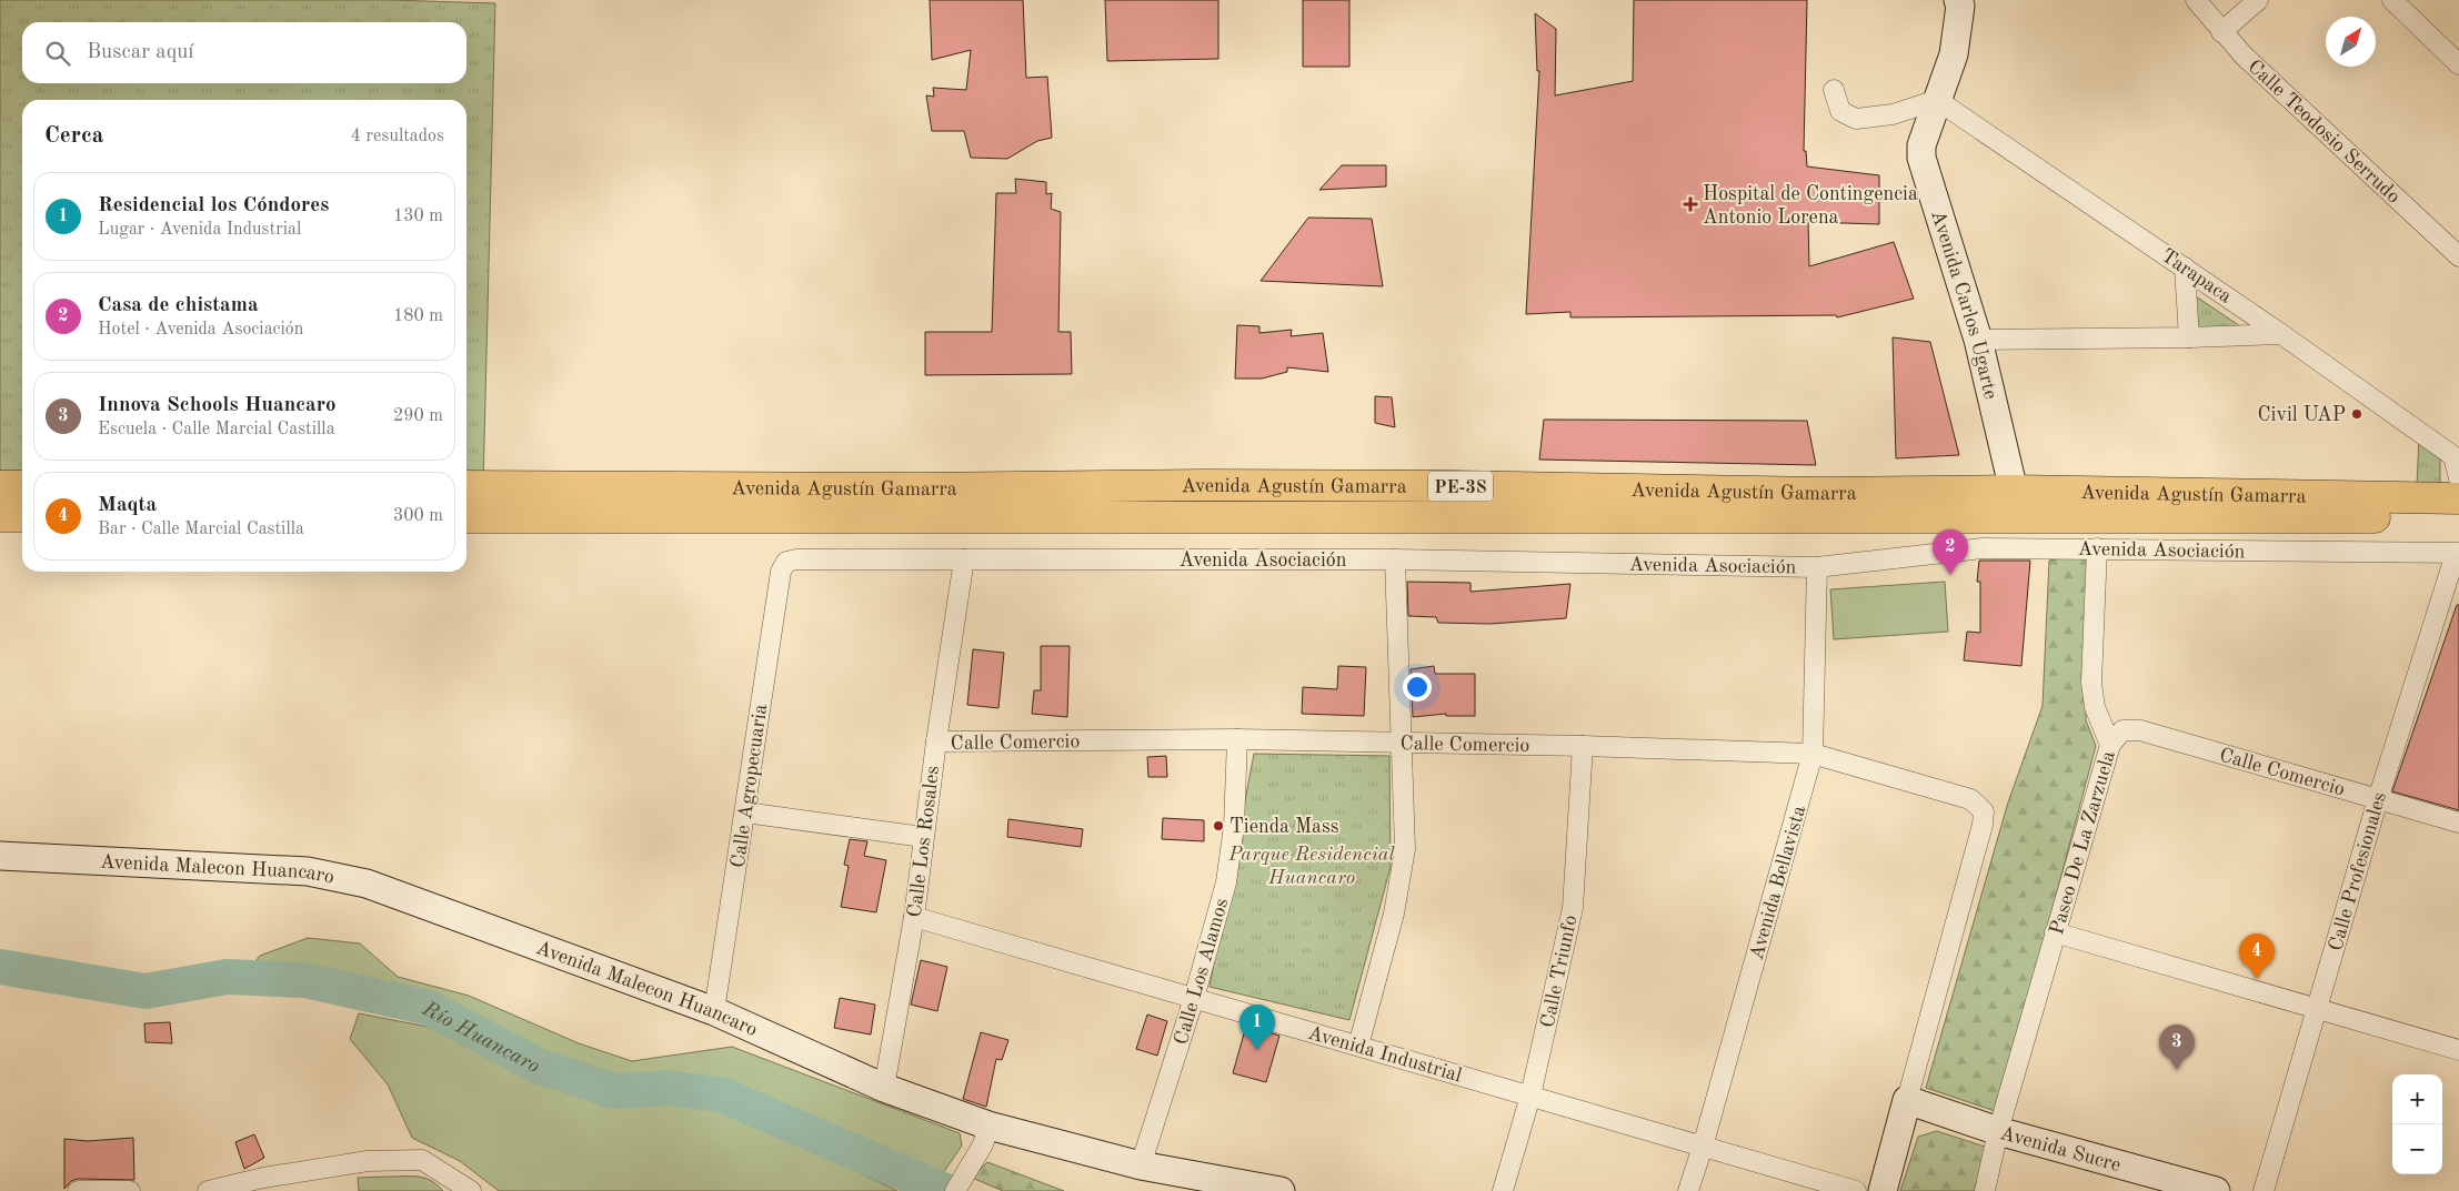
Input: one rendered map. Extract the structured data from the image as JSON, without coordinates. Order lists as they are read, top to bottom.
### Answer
{
  "streets": {
    "highway": ["Avenida Agustín Gamarra", "PE-3S"],
    "street": [
      "Calle Teodosio Serrudo",
      "Tarapaca",
      "Avenida Carlos Ugarte",
      "Avenida Asociación",
      "Calle Comercio",
      "Calle Agropecuaria",
      "Calle Los Rosales",
      "Paseo De La Zarzuela",
      "Avenida Malecon Huancaro",
      "Calle Profesionales",
      "Avenida Bellavista",
      "Calle Los Alamos",
      "Calle Triunfo",
      "Avenida Industrial",
      "Avenida Sucre"
    ]
  },
  "crossings": [
    ["Tarapaca", "Avenida Carlos Ugarte"],
    ["Avenida Carlos Ugarte", "Avenida Agustín Gamarra"],
    ["Avenida Asociación", "Calle Agropecuaria"],
    ["Avenida Asociación", "Calle Los Rosales"],
    ["Avenida Asociación", "Paseo De La Zarzuela"],
    ["Avenida Asociación", "Calle Profesionales"],
    ["Avenida Asociación", "Avenida Bellavista"],
    ["Calle Comercio", "Calle Los Rosales"],
    ["Calle Comercio", "Paseo De La Zarzuela"],
    ["Calle Comercio", "Calle Profesionales"],
    ["Calle Comercio", "Avenida Bellavista"],
    ["Calle Comercio", "Calle Los Alamos"],
    ["Calle Comercio", "Calle Triunfo"],
    ["Calle Comercio", "Avenida Sucre"],
    ["Calle Agropecuaria", "Avenida Malecon Huancaro"],
    ["Calle Los Rosales", "Avenida Malecon Huancaro"],
    ["Calle Los Rosales", "Avenida Industrial"],
    ["Paseo De La Zarzuela", "Avenida Sucre"],
    ["Avenida Malecon Huancaro", "Calle Los Alamos"],
    ["Avenida Bellavista", "Avenida Industrial"],
    ["Calle Los Alamos", "Avenida Industrial"],
    ["Calle Triunfo", "Avenida Industrial"]
  ],
  "water": ["Río Huancaro"],
  "parks": ["Parque Residencial Huancaro"],
  "places": {
    "health": ["Hospital de Contingencia Antonio Lorena"],
    "other": ["Civil UAP", "Tienda Mass"]
  },
  "north": "top right",
  "page": {
    "search": "Buscar aquí",
    "heading": ["Cerca", "4 resultados"],
    "list": [
      {
        "mark": "1",
        "name": "Residencial los Cóndores",
        "note": "Lugar · Avenida Industrial",
        "value": "130 m"
      },
      {
        "mark": "2",
        "name": "Casa de chistama",
        "note": "Hotel · Avenida Asociación",
        "value": "180 m"
      },
      {
        "mark": "3",
        "name": "Innova Schools Huancaro",
        "note": "Escuela · Calle Marcial Castilla",
        "value": "290 m"
      },
      {
        "mark": "4",
        "name": "Maqta",
        "note": "Bar · Calle Marcial Castilla",
        "value": "300 m"
      }
    ],
    "pins": [
      "2",
      "4",
      "1",
      "3"
    ],
    "map_buttons": ["+", "−"]
  }
}
